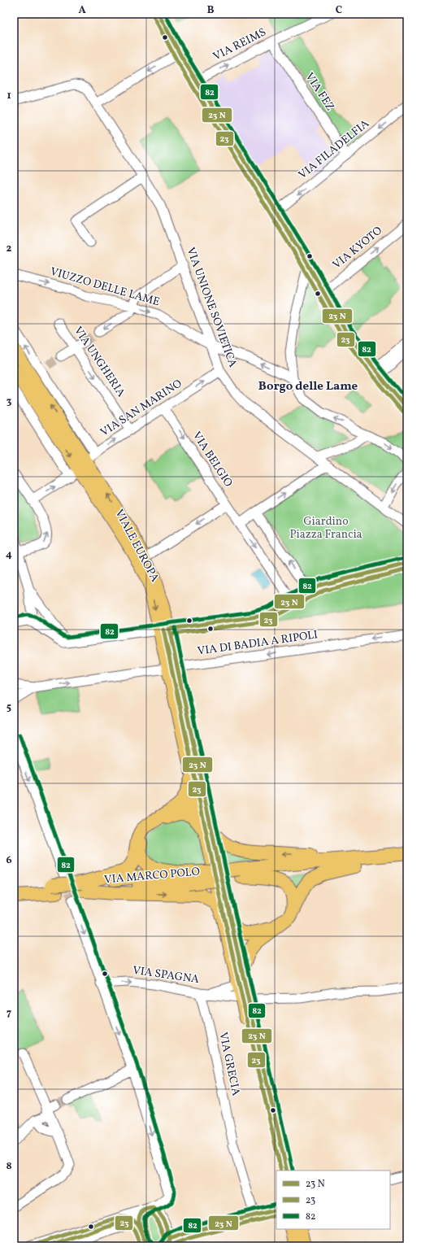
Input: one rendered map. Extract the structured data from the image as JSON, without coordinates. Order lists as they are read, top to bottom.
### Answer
{
  "streets": {
    "highway": ["VIA MARCO POLO"],
    "main road": ["VIALE EUROPA"],
    "street": [
      "VIA REIMS",
      "VIA FEZ",
      "VIA FILADELFIA",
      "VIA KYOTO",
      "VIUZZO DELLE LAME",
      "VIA UNIONE SOVIETICA",
      "VIA UNGHERIA",
      "VIA SAN MARINO",
      "VIA BELGIO",
      "VIA DI BADIA A RIPOLI",
      "VIA SPAGNA",
      "VIA GRECIA"
    ]
  },
  "crossings": [
    ["VIA REIMS", "VIA FEZ"],
    ["VIA FEZ", "VIA FILADELFIA"],
    ["VIUZZO DELLE LAME", "VIA UNIONE SOVIETICA"],
    ["VIA UNIONE SOVIETICA", "VIA SAN MARINO"],
    ["VIA UNGHERIA", "VIA SAN MARINO"],
    ["VIA SAN MARINO", "VIA BELGIO"],
    ["VIA SAN MARINO", "VIALE EUROPA"],
    ["VIALE EUROPA", "VIA DI BADIA A RIPOLI"],
    ["VIA SPAGNA", "VIA GRECIA"]
  ],
  "one_way": [
    "VIA REIMS",
    "VIA FILADELFIA",
    "VIA KYOTO",
    "VIA SAN MARINO"
  ],
  "districts": ["Borgo delle Lame"],
  "parks": ["Giardino Piazza Francia"],
  "lines": ["transit line 82", "transit line 23"],
  "legend": ["23 N", "23", "82"],
  "grid": {
    "columns": ["A", "B", "C"],
    "rows": [
      "1",
      "2",
      "3",
      "4",
      "5",
      "6",
      "7",
      "8"
    ]
  }
}
